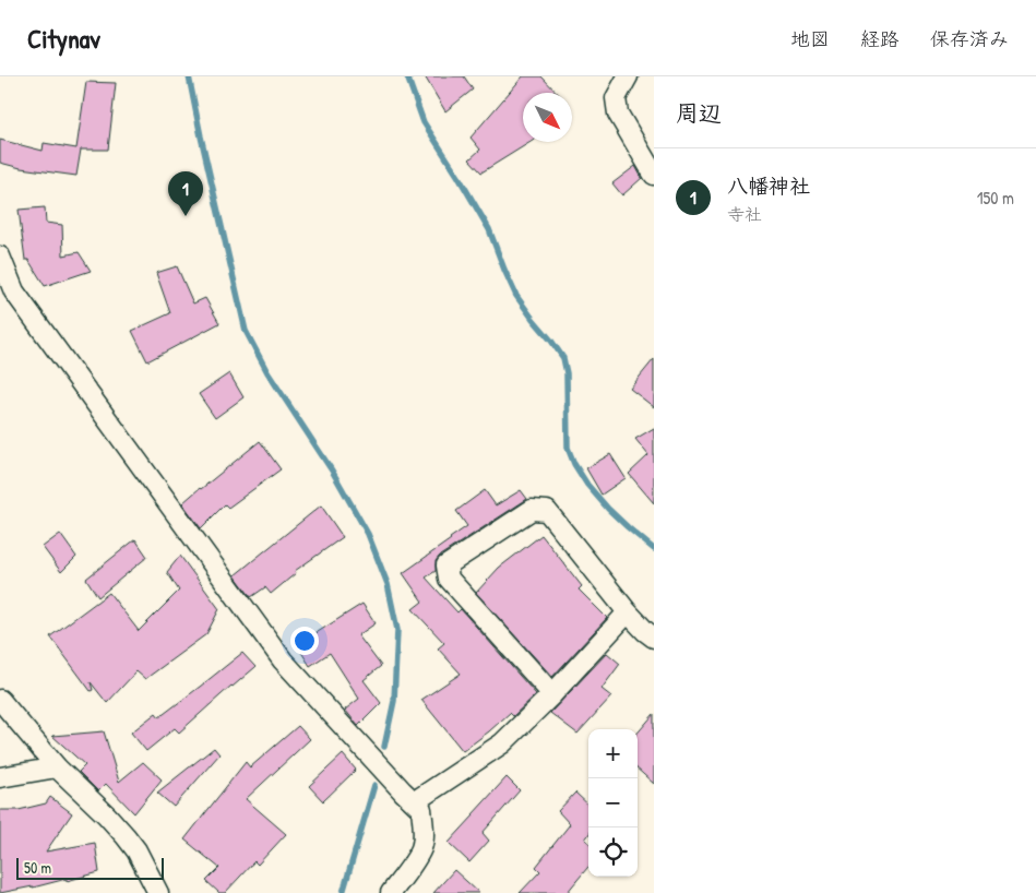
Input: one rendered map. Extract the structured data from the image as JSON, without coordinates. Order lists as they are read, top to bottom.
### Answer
{
  "scale_bar": "50 m",
  "north": "bottom right",
  "page": {
    "header": "Citynav",
    "nav": ["地図", "経路", "保存済み"],
    "heading": "周辺",
    "list": [
      {
        "mark": "1",
        "name": "八幡神社",
        "note": "寺社",
        "value": "150 m"
      }
    ],
    "pins": "1",
    "map_buttons": ["+", "−"],
    "scale": "50 m"
  }
}
